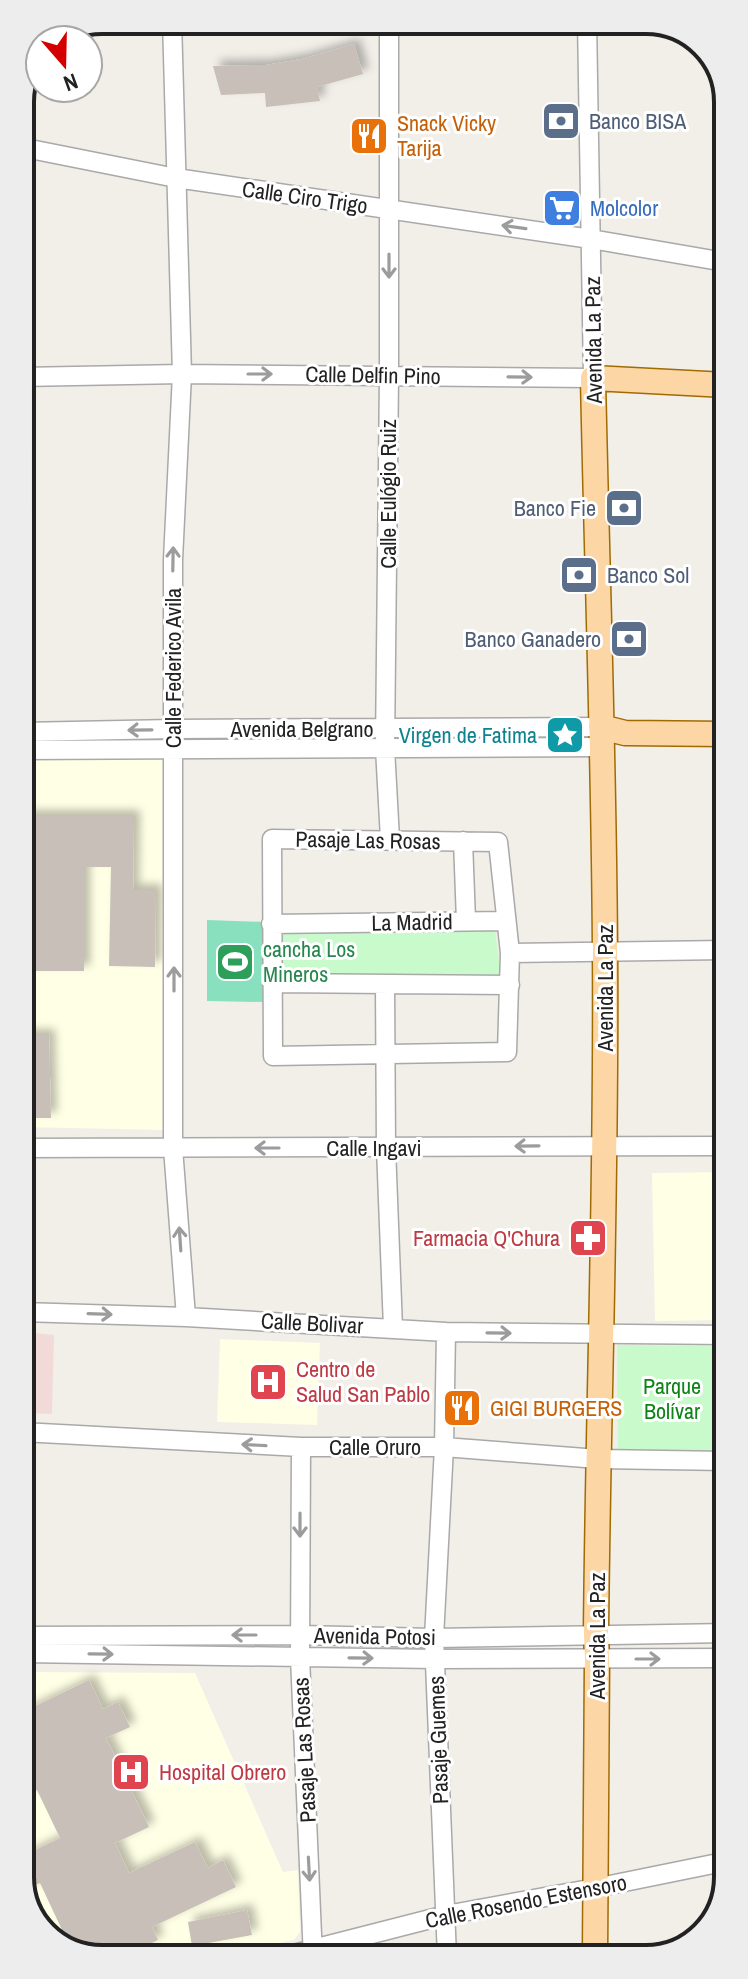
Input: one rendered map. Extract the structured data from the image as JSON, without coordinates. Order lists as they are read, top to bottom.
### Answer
{
  "streets": {
    "main road": ["Avenida La Paz", "Calle Delfin Pino", "Avenida Belgrano"],
    "street": [
      "Calle Ciro Trigo",
      "Calle Eulógio Ruiz",
      "Calle Federico Avila",
      "Pasaje Las Rosas",
      "La Madrid",
      "Calle Ingavi",
      "Calle Bolivar",
      "Calle Oruro",
      "Avenida Potosi",
      "Pasaje Guemes",
      "Calle Rosendo Estensoro"
    ]
  },
  "crossings": [
    ["Calle Ciro Trigo", "Avenida La Paz"],
    ["Calle Ciro Trigo", "Calle Eulógio Ruiz"],
    ["Calle Ciro Trigo", "Calle Federico Avila"],
    ["Avenida La Paz", "Calle Delfin Pino"],
    ["Avenida La Paz", "Avenida Belgrano"],
    ["Avenida La Paz", "Calle Ingavi"],
    ["Avenida La Paz", "Calle Bolivar"],
    ["Avenida La Paz", "Calle Oruro"],
    ["Avenida La Paz", "Avenida Potosi"],
    ["Avenida La Paz", "Calle Rosendo Estensoro"],
    ["Calle Delfin Pino", "Calle Eulógio Ruiz"],
    ["Calle Delfin Pino", "Calle Federico Avila"],
    ["Calle Eulógio Ruiz", "Avenida Belgrano"],
    ["Calle Federico Avila", "Avenida Belgrano"],
    ["Calle Federico Avila", "Calle Ingavi"],
    ["Calle Federico Avila", "Calle Bolivar"],
    ["Pasaje Las Rosas", "La Madrid"],
    ["Pasaje Las Rosas", "Calle Oruro"],
    ["Pasaje Las Rosas", "Avenida Potosi"],
    ["Calle Bolivar", "Pasaje Guemes"],
    ["Calle Oruro", "Pasaje Guemes"],
    ["Avenida Potosi", "Pasaje Guemes"],
    ["Pasaje Guemes", "Calle Rosendo Estensoro"]
  ],
  "one_way": [
    "Calle Delfin Pino",
    "Calle Federico Avila",
    "Calle Ingavi",
    "Calle Bolivar",
    "Calle Oruro"
  ],
  "parks": ["Parque Bolívar"],
  "places": {
    "bank": [
      "Banco BISA",
      "Banco Fie",
      "Banco Sol",
      "Banco Ganadero"
    ],
    "restaurant": ["Snack Vicky Tarija", "GIGI BURGERS"],
    "supermarket": ["Molcolor"],
    "place": ["Virgen de Fatima"],
    "sports": ["cancha Los Mineros"],
    "pharmacy": ["Farmacia Q'Chura"],
    "hospital": ["Centro de Salud San Pablo", "Hospital Obrero"]
  },
  "north": "bottom"
}
